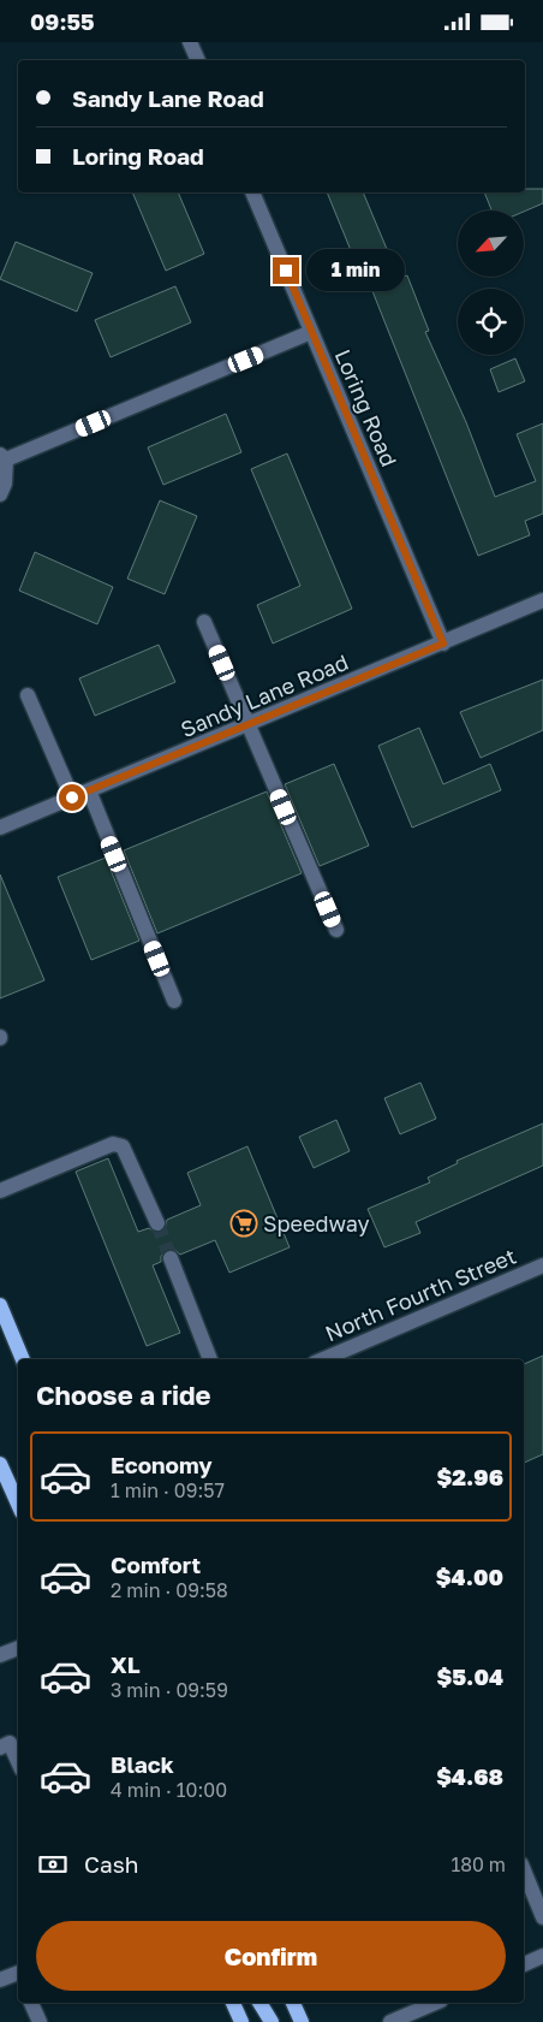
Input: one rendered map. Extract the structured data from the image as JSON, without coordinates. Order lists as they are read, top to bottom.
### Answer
{
  "streets": {
    "street": ["Loring Road", "Sandy Lane Road", "North Fourth Street"]
  },
  "crossings": [
    ["Loring Road", "Sandy Lane Road"]
  ],
  "places": {
    "supermarket": ["Speedway"]
  },
  "north": "bottom left",
  "page": {
    "status": "09:55",
    "banner": ["Sandy Lane Road", "Loring Road"],
    "bubble": "1 min",
    "heading": "Choose a ride",
    "list": [
      {
        "name": "Economy",
        "note": "1 min · 09:57",
        "value": "$2.96"
      },
      {
        "name": "Comfort",
        "note": "2 min · 09:58",
        "value": "$4.00"
      },
      {
        "name": "XL",
        "note": "3 min · 09:59",
        "value": "$5.04"
      },
      {
        "name": "Black",
        "note": "4 min · 10:00",
        "value": "$4.68"
      }
    ],
    "pay": ["Cash", "180 m"],
    "buttons": "Confirm"
  }
}
